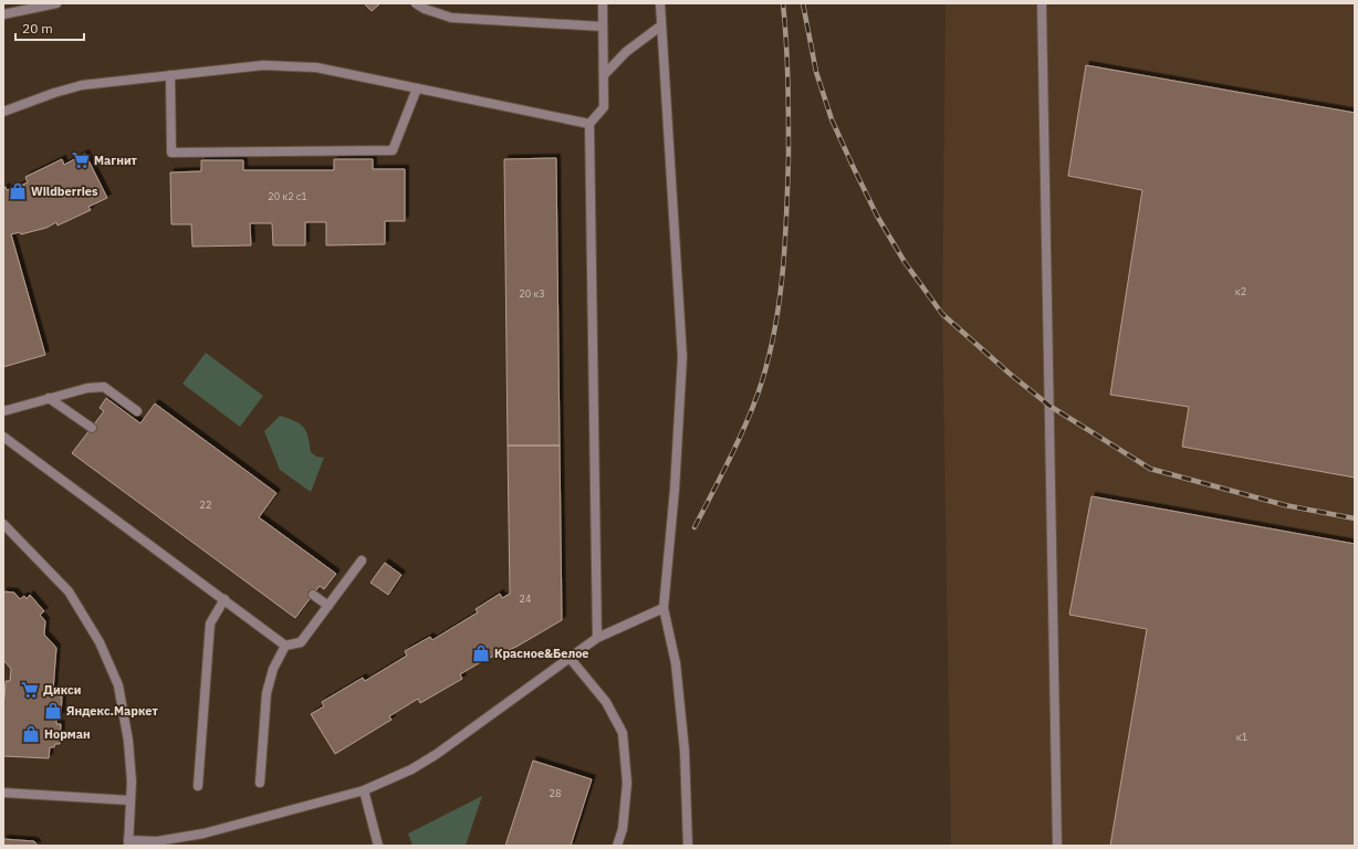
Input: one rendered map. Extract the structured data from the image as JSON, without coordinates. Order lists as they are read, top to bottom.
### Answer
{
  "places": {
    "supermarket": ["Магнит", "Дикси"],
    "shop": [
      "Wildberries",
      "Красное&Белое",
      "Яндекс.Маркет",
      "Норман"
    ]
  },
  "house_numbers": [
    "20 к2 с1",
    "к2",
    "20 к3",
    "22",
    "24",
    "к1",
    "28"
  ],
  "scale_bar": "20 m"
}
